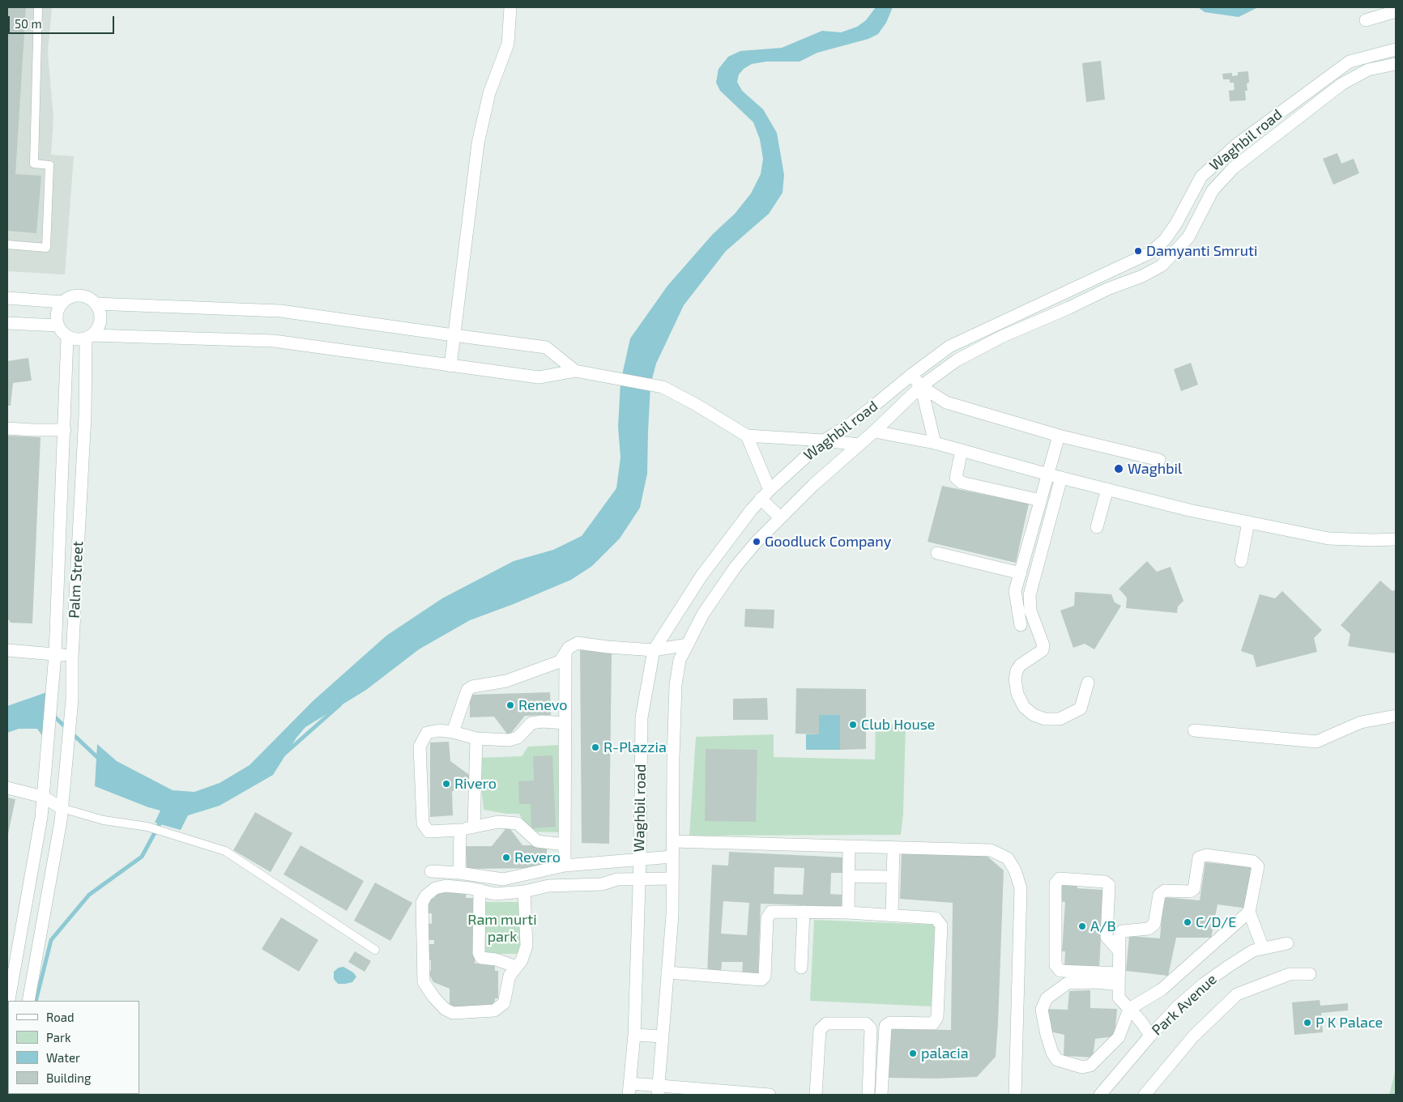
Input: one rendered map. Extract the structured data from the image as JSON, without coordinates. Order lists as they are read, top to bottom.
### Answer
{
  "streets": {
    "street": ["Waghbil road", "Palm Street", "Park Avenue"]
  },
  "parks": ["Ram murti park"],
  "places": [
    "Damyanti Smruti",
    "Waghbil",
    "Goodluck Company",
    "Renevo",
    "Club House",
    "R-Plazzia",
    "Rivero",
    "Revero",
    "C/D/E",
    "A/B",
    "P K Palace",
    "palacia"
  ],
  "legend": [
    "Road",
    "Park",
    "Water",
    "Building"
  ],
  "scale_bar": "50 m"
}
